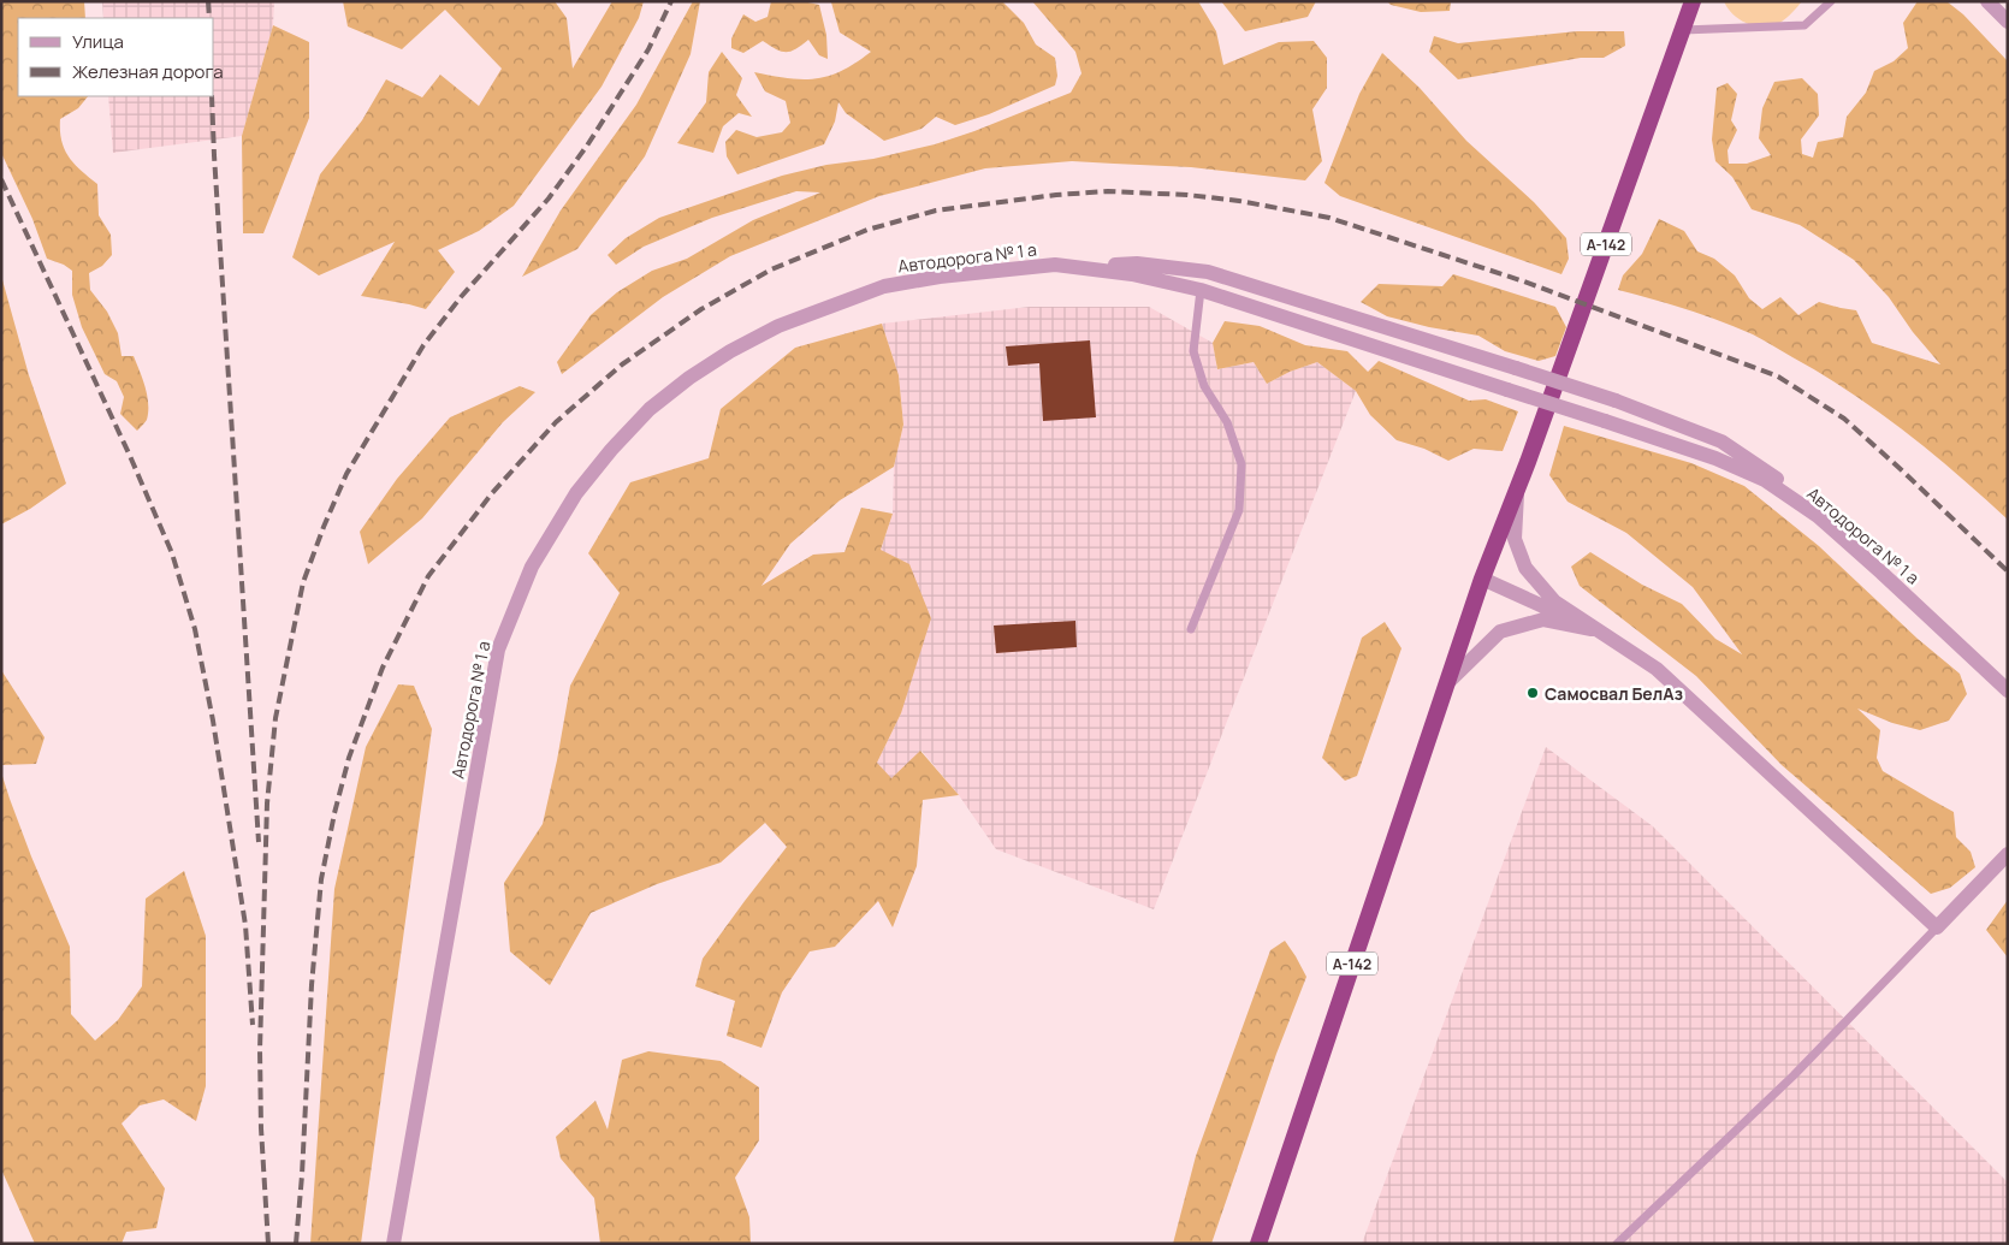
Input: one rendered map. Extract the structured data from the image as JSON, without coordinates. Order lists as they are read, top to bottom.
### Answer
{
  "streets": {
    "highway": ["А-142"],
    "street": ["Автодорога № 1 а"]
  },
  "places": ["Самосвал БелАз"],
  "legend": ["Улица", "Железная дорога"]
}
